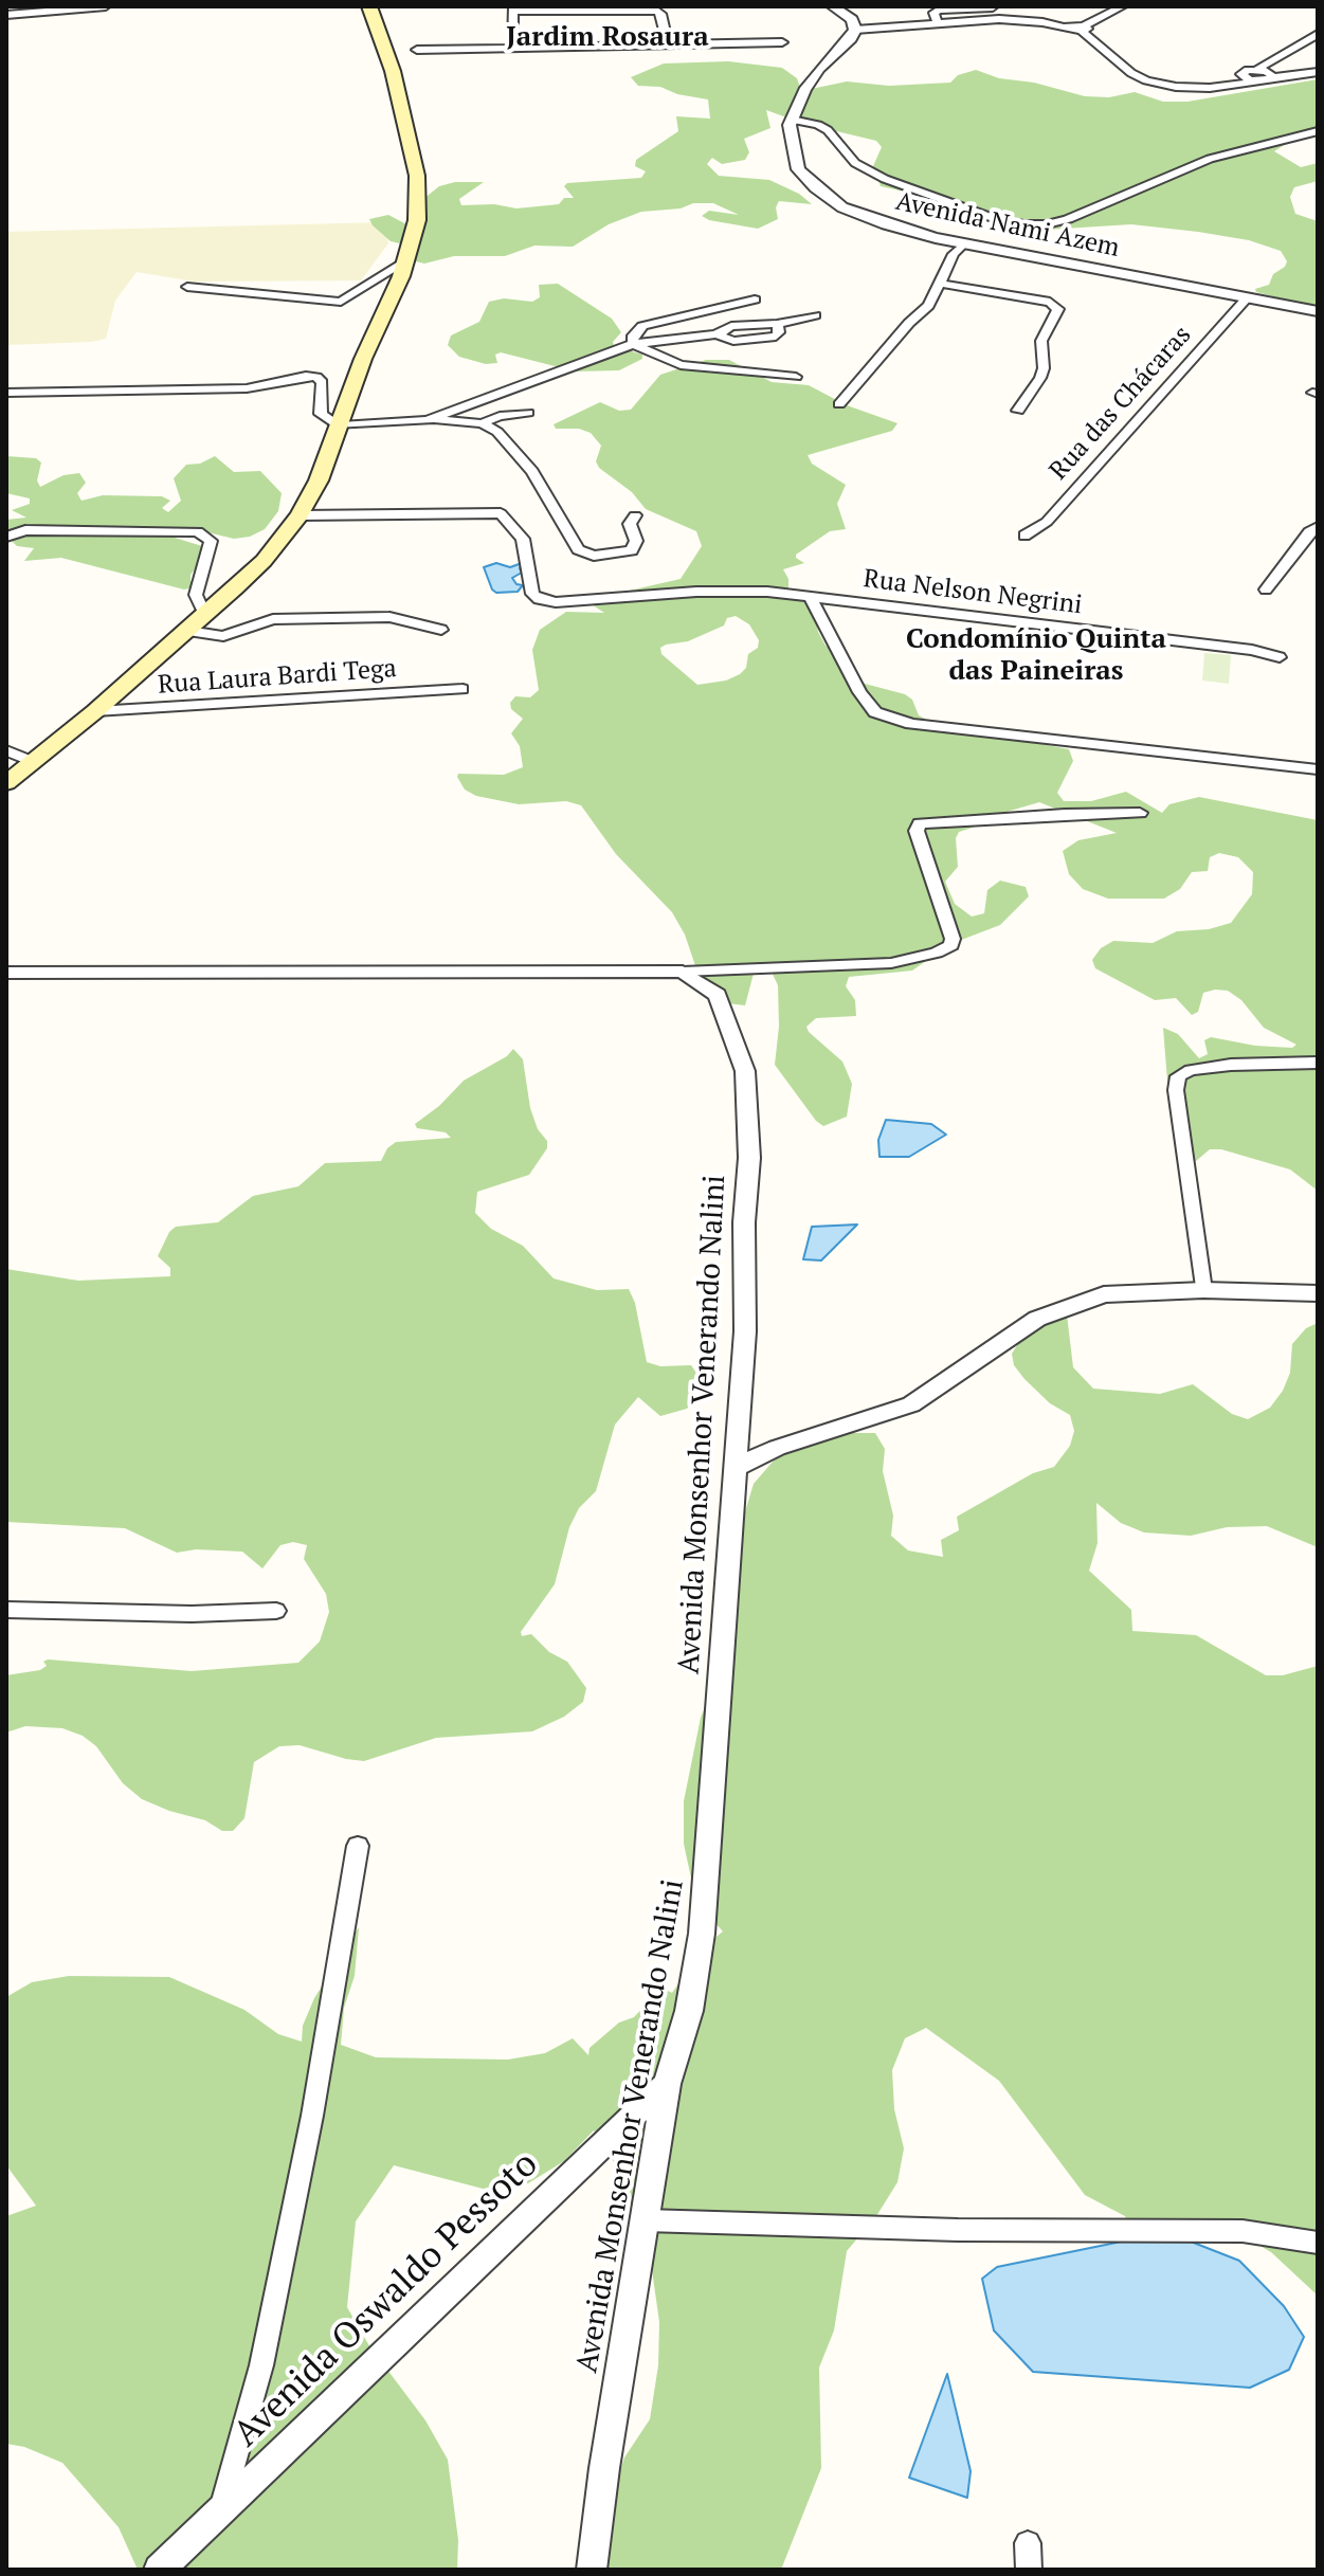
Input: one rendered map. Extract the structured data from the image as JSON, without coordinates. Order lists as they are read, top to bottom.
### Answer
{
  "streets": {
    "street": [
      "Avenida Nami Azem",
      "Rua das Chácaras",
      "Rua Nelson Negrini",
      "Rua Laura Bardi Tega",
      "Avenida Monsenhor Venerando Nalini",
      "Avenida Oswaldo Pessoto"
    ]
  },
  "crossings": [
    ["Avenida Nami Azem", "Rua das Chácaras"],
    ["Avenida Monsenhor Venerando Nalini", "Avenida Oswaldo Pessoto"]
  ],
  "districts": ["Jardim Rosaura", "Condomínio Quinta das Paineiras"]
}
